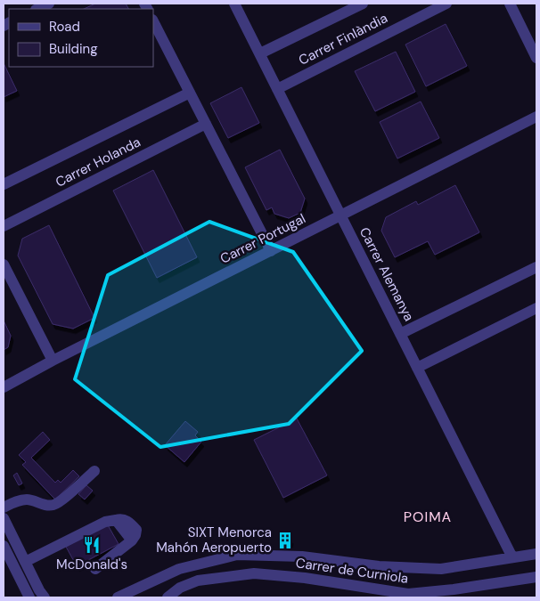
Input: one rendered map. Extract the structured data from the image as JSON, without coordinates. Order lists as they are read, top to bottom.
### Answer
{
  "streets": {
    "street": [
      "Carrer Finlàndia",
      "Carrer Holanda",
      "Carrer Portugal",
      "Carrer Alemanya",
      "Carrer de Curniola"
    ]
  },
  "crossings": [
    ["Carrer Finlàndia", "Carrer Alemanya"],
    ["Carrer Portugal", "Carrer Alemanya"]
  ],
  "districts": ["POIMA"],
  "places": {
    "building": ["SIXT Menorca Mahón Aeropuerto"],
    "restaurant": ["McDonald's"]
  },
  "legend": ["Road", "Building"]
}
